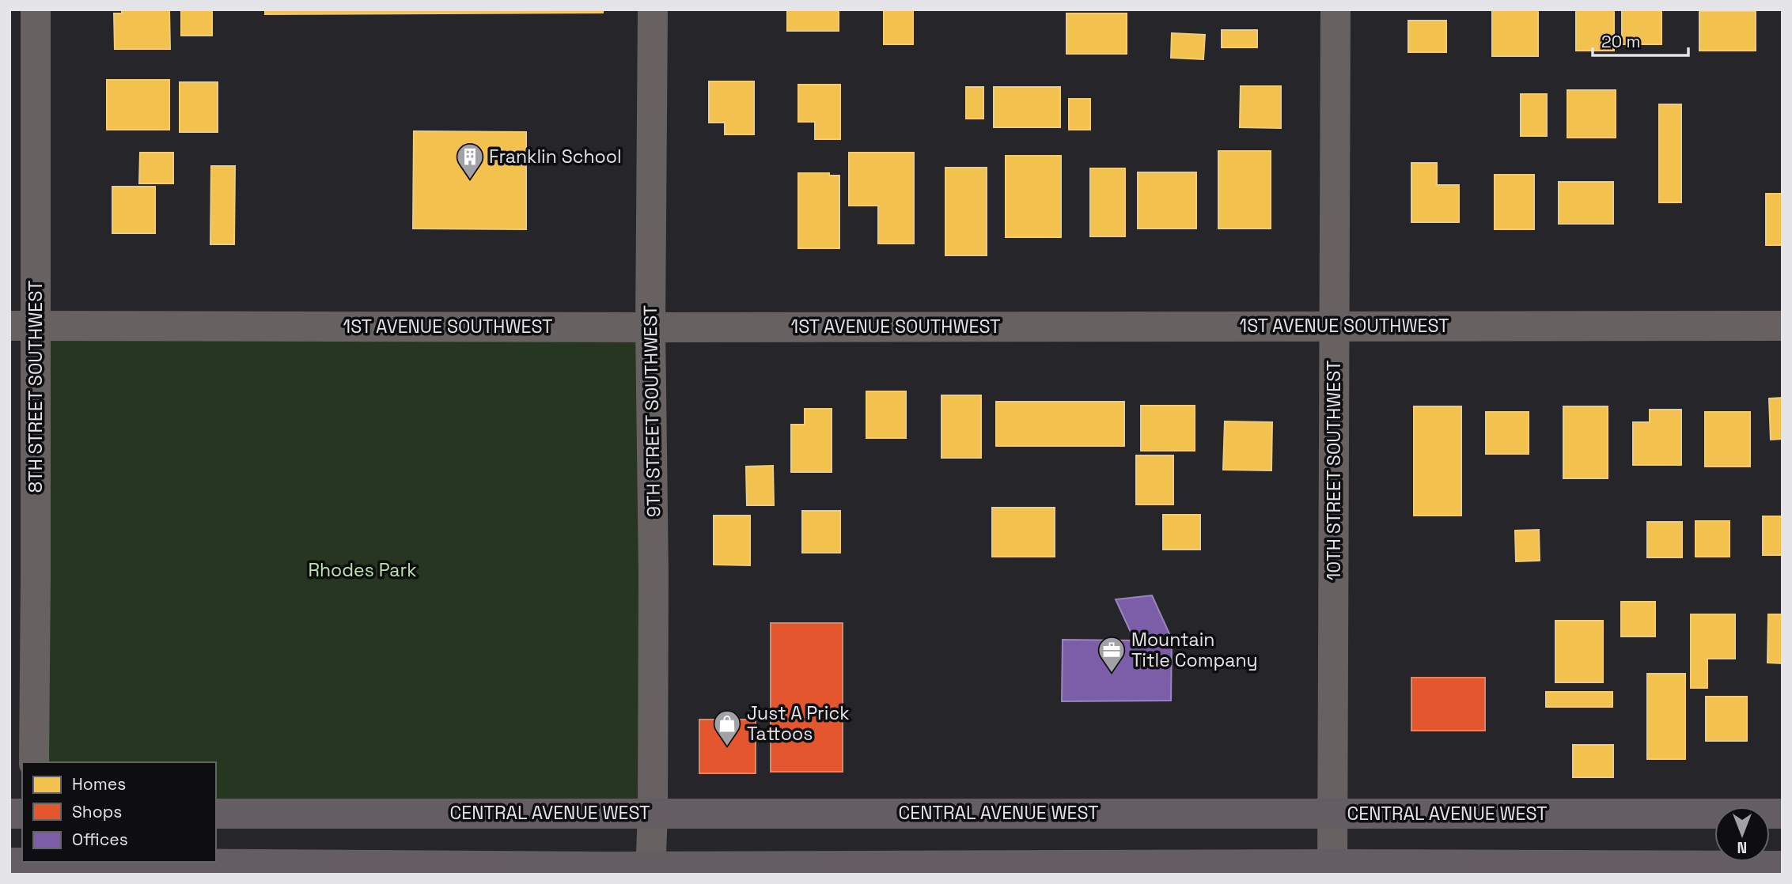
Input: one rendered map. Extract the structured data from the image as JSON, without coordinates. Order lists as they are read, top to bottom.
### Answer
{
  "streets": {
    "highway": ["CENTRAL AVENUE WEST"],
    "street": [
      "1ST AVENUE SOUTHWEST",
      "8TH STREET SOUTHWEST",
      "9TH STREET SOUTHWEST",
      "10TH STREET SOUTHWEST"
    ]
  },
  "crossings": [
    ["1ST AVENUE SOUTHWEST", "8TH STREET SOUTHWEST"],
    ["1ST AVENUE SOUTHWEST", "9TH STREET SOUTHWEST"],
    ["1ST AVENUE SOUTHWEST", "10TH STREET SOUTHWEST"],
    ["9TH STREET SOUTHWEST", "CENTRAL AVENUE WEST"],
    ["10TH STREET SOUTHWEST", "CENTRAL AVENUE WEST"]
  ],
  "parks": ["Rhodes Park"],
  "places": {
    "building": ["Franklin School"],
    "office": ["Mountain Title Company"],
    "shop": ["Just A Prick Tattoos"]
  },
  "legend": ["Homes", "Shops", "Offices"],
  "scale_bar": "20 m",
  "north": "bottom"
}
